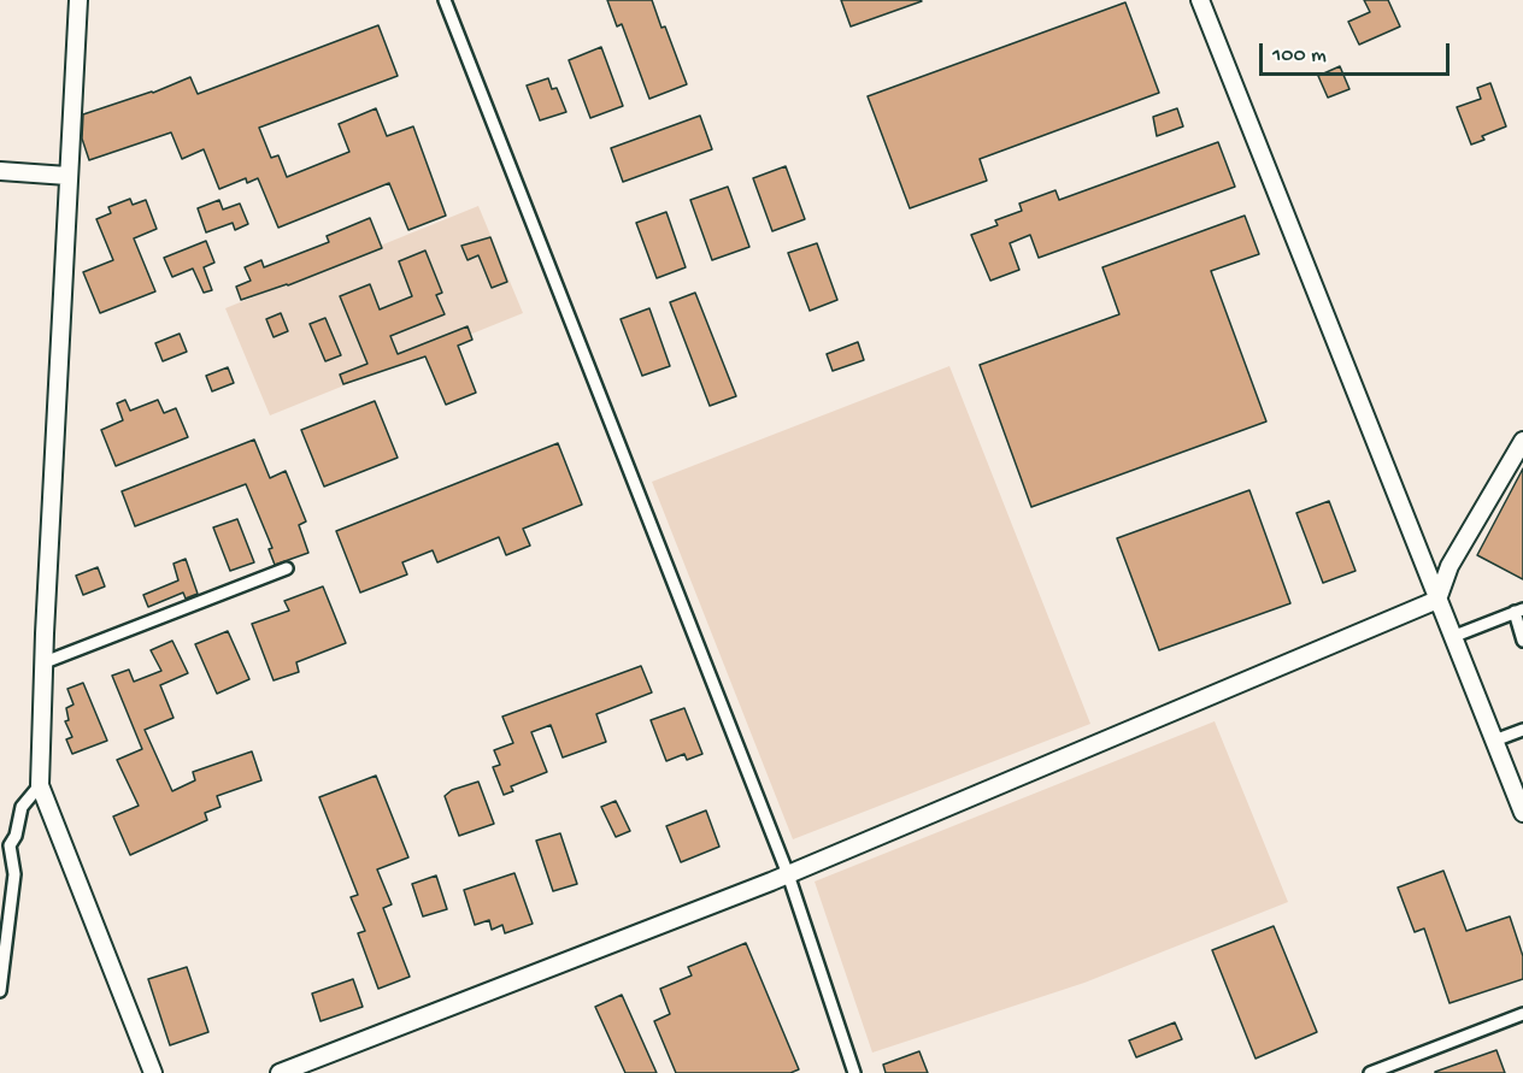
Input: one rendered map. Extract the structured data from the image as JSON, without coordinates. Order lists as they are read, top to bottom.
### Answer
{
  "scale_bar": "100 m"
}
